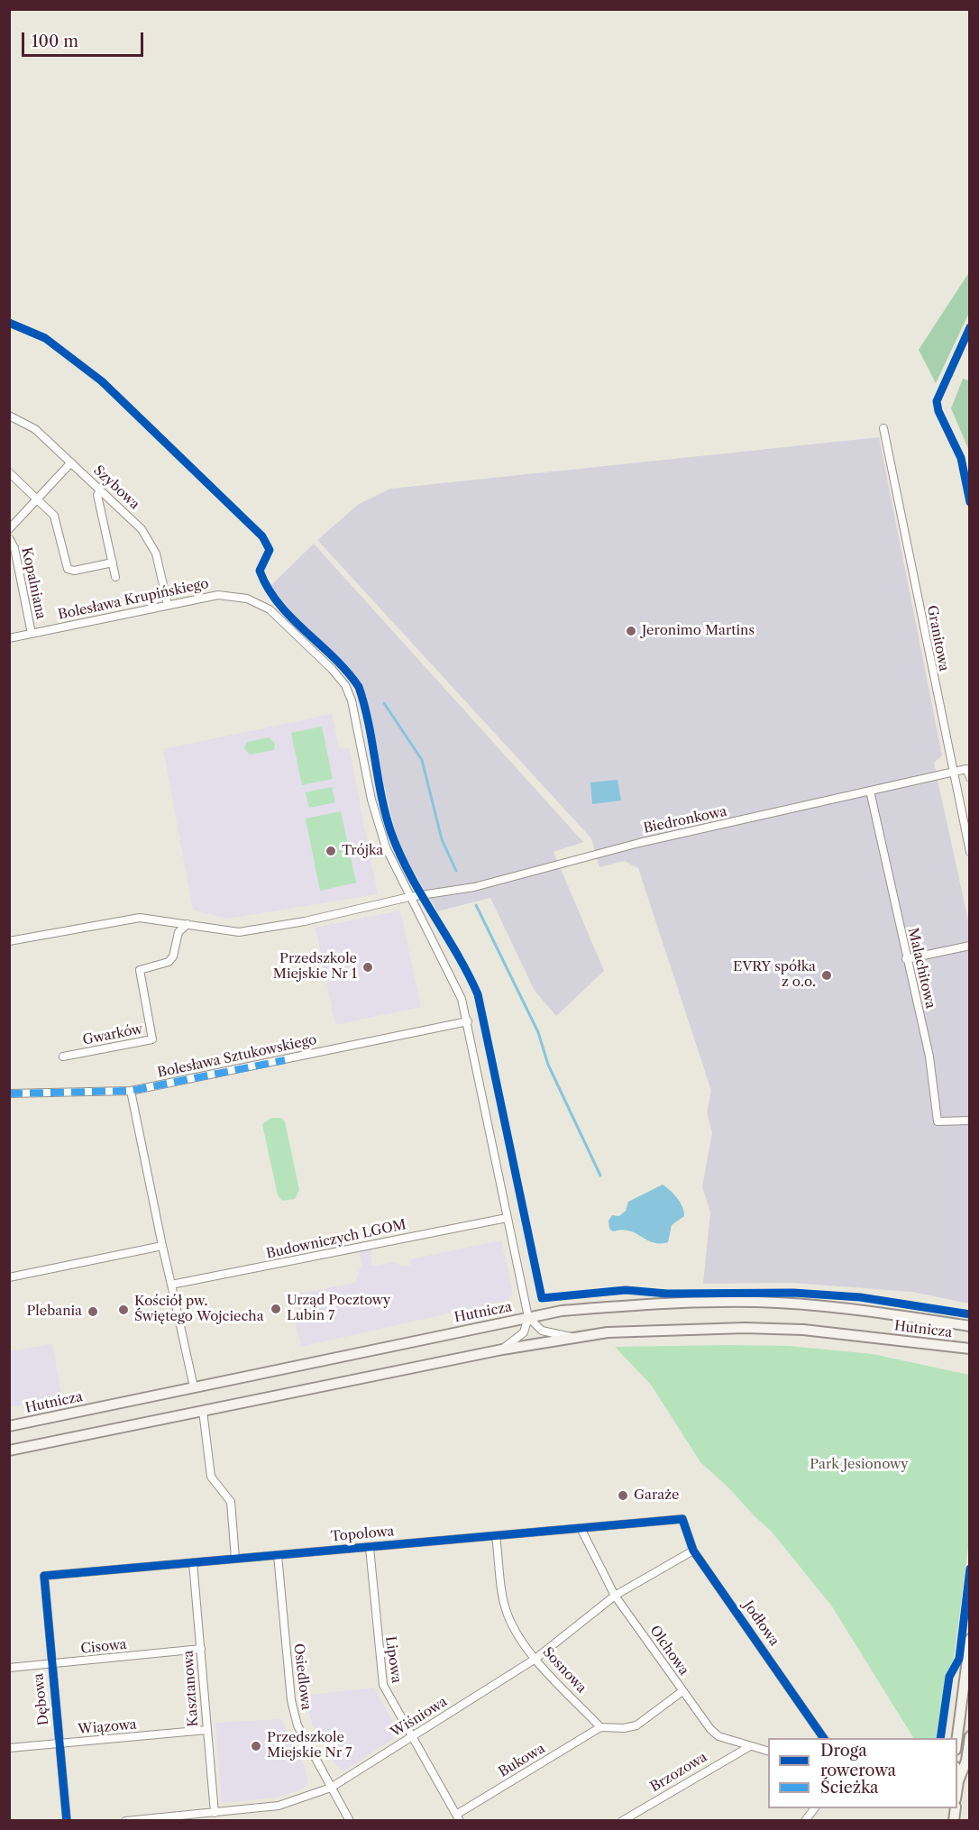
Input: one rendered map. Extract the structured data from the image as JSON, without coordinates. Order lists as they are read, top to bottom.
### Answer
{
  "streets": {
    "main road": ["Hutnicza"],
    "street": [
      "Szybowa",
      "Kopalniana",
      "Bolesława Krupińskiego",
      "Granitowa",
      "Biedronkowa",
      "Malachitowa",
      "Gwarków",
      "Bolesława Sztukowskiego",
      "Budowniczych LGOM",
      "Topolowa",
      "Jodłowa",
      "Cisowa",
      "Olchowa",
      "Lipowa",
      "Sosnowa",
      "Osiedlowa",
      "Kasztanowa",
      "Dębowa",
      "Wiśniowa",
      "Wiązowa",
      "Bukowa",
      "Brzozowa"
    ]
  },
  "crossings": [
    ["Szybowa", "Bolesława Krupińskiego"],
    ["Kopalniana", "Bolesława Krupińskiego"],
    ["Bolesława Krupińskiego", "Biedronkowa"],
    ["Bolesława Krupińskiego", "Bolesława Sztukowskiego"],
    ["Bolesława Krupińskiego", "Budowniczych LGOM"],
    ["Bolesława Krupińskiego", "Hutnicza"],
    ["Granitowa", "Biedronkowa"],
    ["Biedronkowa", "Malachitowa"],
    ["Topolowa", "Jodłowa"],
    ["Topolowa", "Olchowa"],
    ["Topolowa", "Lipowa"],
    ["Topolowa", "Sosnowa"],
    ["Topolowa", "Osiedlowa"],
    ["Topolowa", "Kasztanowa"],
    ["Topolowa", "Dębowa"],
    ["Jodłowa", "Wiśniowa"],
    ["Cisowa", "Kasztanowa"],
    ["Cisowa", "Dębowa"],
    ["Olchowa", "Wiśniowa"],
    ["Olchowa", "Brzozowa"],
    ["Lipowa", "Wiśniowa"],
    ["Lipowa", "Bukowa"],
    ["Sosnowa", "Wiśniowa"],
    ["Sosnowa", "Bukowa"],
    ["Osiedlowa", "Wiśniowa"],
    ["Kasztanowa", "Wiśniowa"],
    ["Kasztanowa", "Wiązowa"],
    ["Dębowa", "Wiązowa"]
  ],
  "parks": ["Park Jesionowy"],
  "places": [
    "Jeronimo Martins",
    "Trójka",
    "Przedszkole Miejskie Nr 1",
    "EVRY spółka z o.o.",
    "Urząd Pocztowy Lubin 7",
    "Kościół pw. Świętego Wojciecha",
    "Plebania",
    "Garaże",
    "Przedszkole Miejskie Nr 7"
  ],
  "legend": ["Droga rowerowa", "Ścieżka"],
  "scale_bar": "100 m"
}
